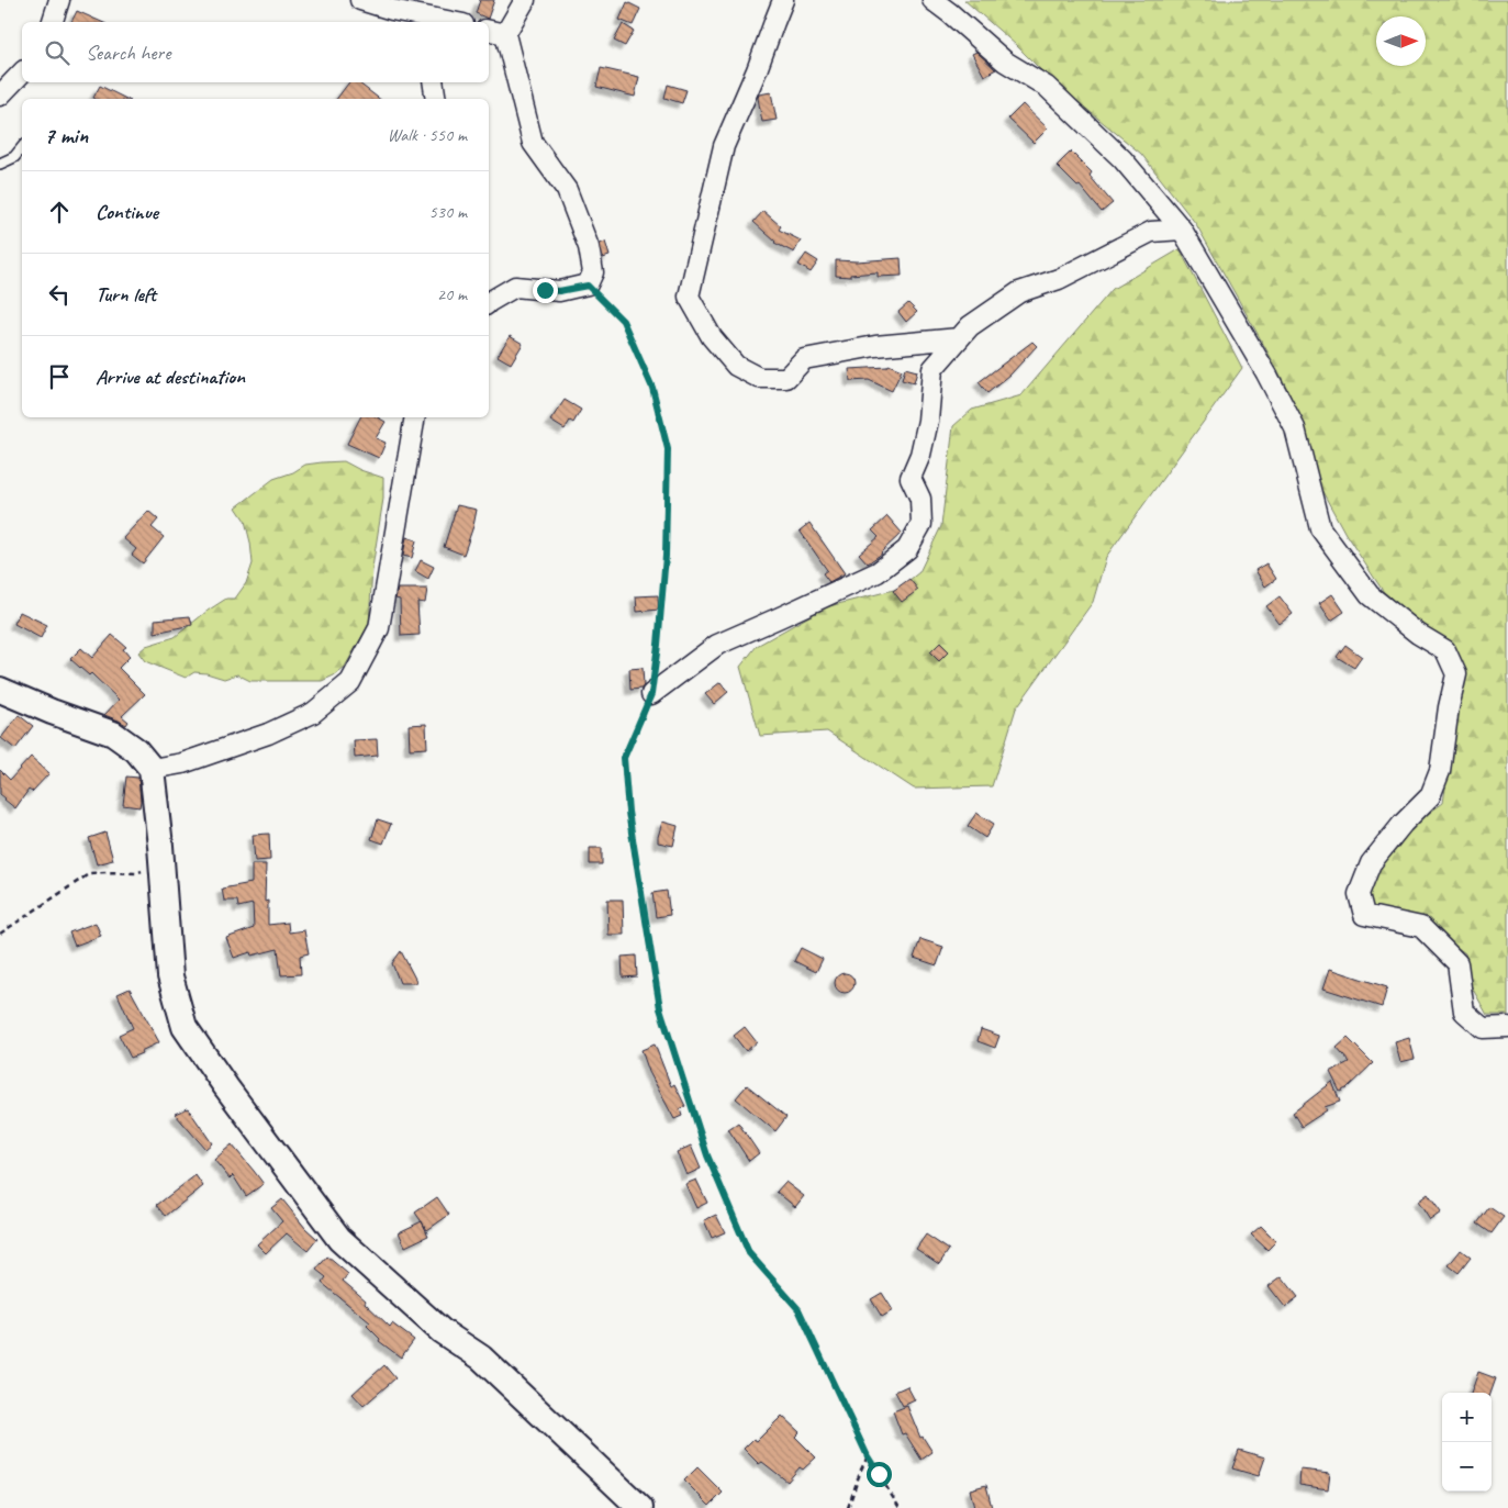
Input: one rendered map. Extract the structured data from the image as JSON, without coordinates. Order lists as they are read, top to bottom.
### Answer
{
  "north": "right",
  "page": {
    "search": "Search here",
    "heading": ["7 min", "Walk · 550 m"],
    "list": [
      ["Continue", "530 m"],
      ["Turn left", "20 m"],
      "Arrive at destination"
    ],
    "map_buttons": ["+", "−"]
  }
}
